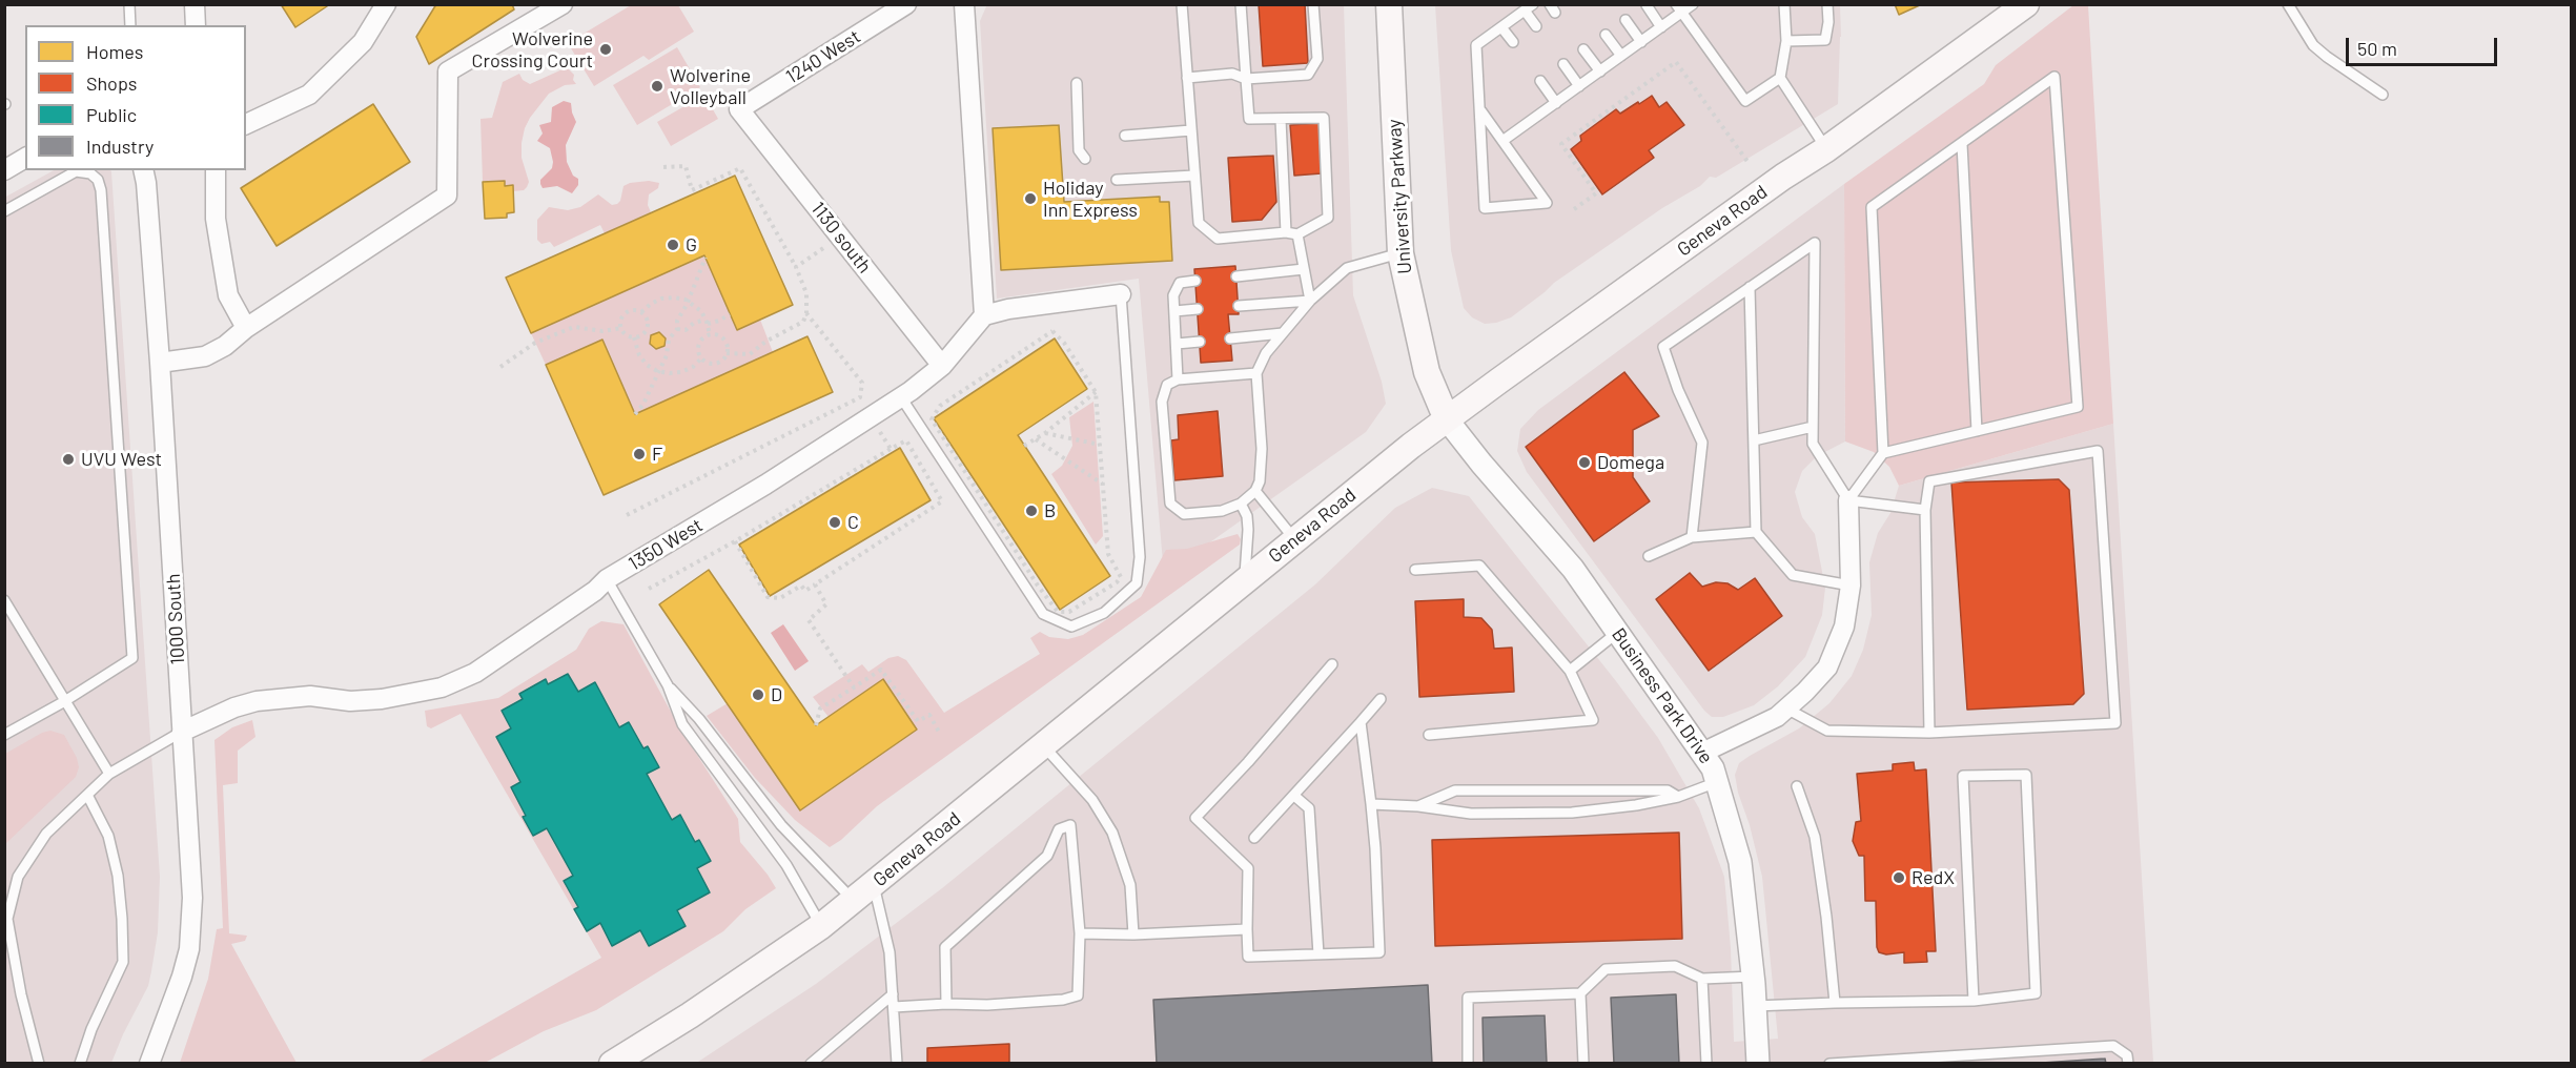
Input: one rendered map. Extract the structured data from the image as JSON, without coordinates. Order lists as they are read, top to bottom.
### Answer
{
  "streets": {
    "main road": ["University Parkway", "Geneva Road"],
    "street": [
      "1240 West",
      "1130 south",
      "1350 West",
      "1000 South",
      "Business Park Drive"
    ]
  },
  "crossings": [
    ["1240 West", "1130 south"],
    ["University Parkway", "Geneva Road"],
    ["University Parkway", "Business Park Drive"],
    ["Geneva Road", "Business Park Drive"],
    ["1130 south", "1350 West"],
    ["1350 West", "1000 South"]
  ],
  "places": [
    "Wolverine Crossing Court",
    "Wolverine Volleyball",
    "Holiday Inn Express",
    "G",
    "F",
    "UVU West",
    "Domega",
    "B",
    "C",
    "D",
    "RedX"
  ],
  "legend": [
    "Homes",
    "Shops",
    "Public",
    "Industry"
  ],
  "scale_bar": "50 m"
}
